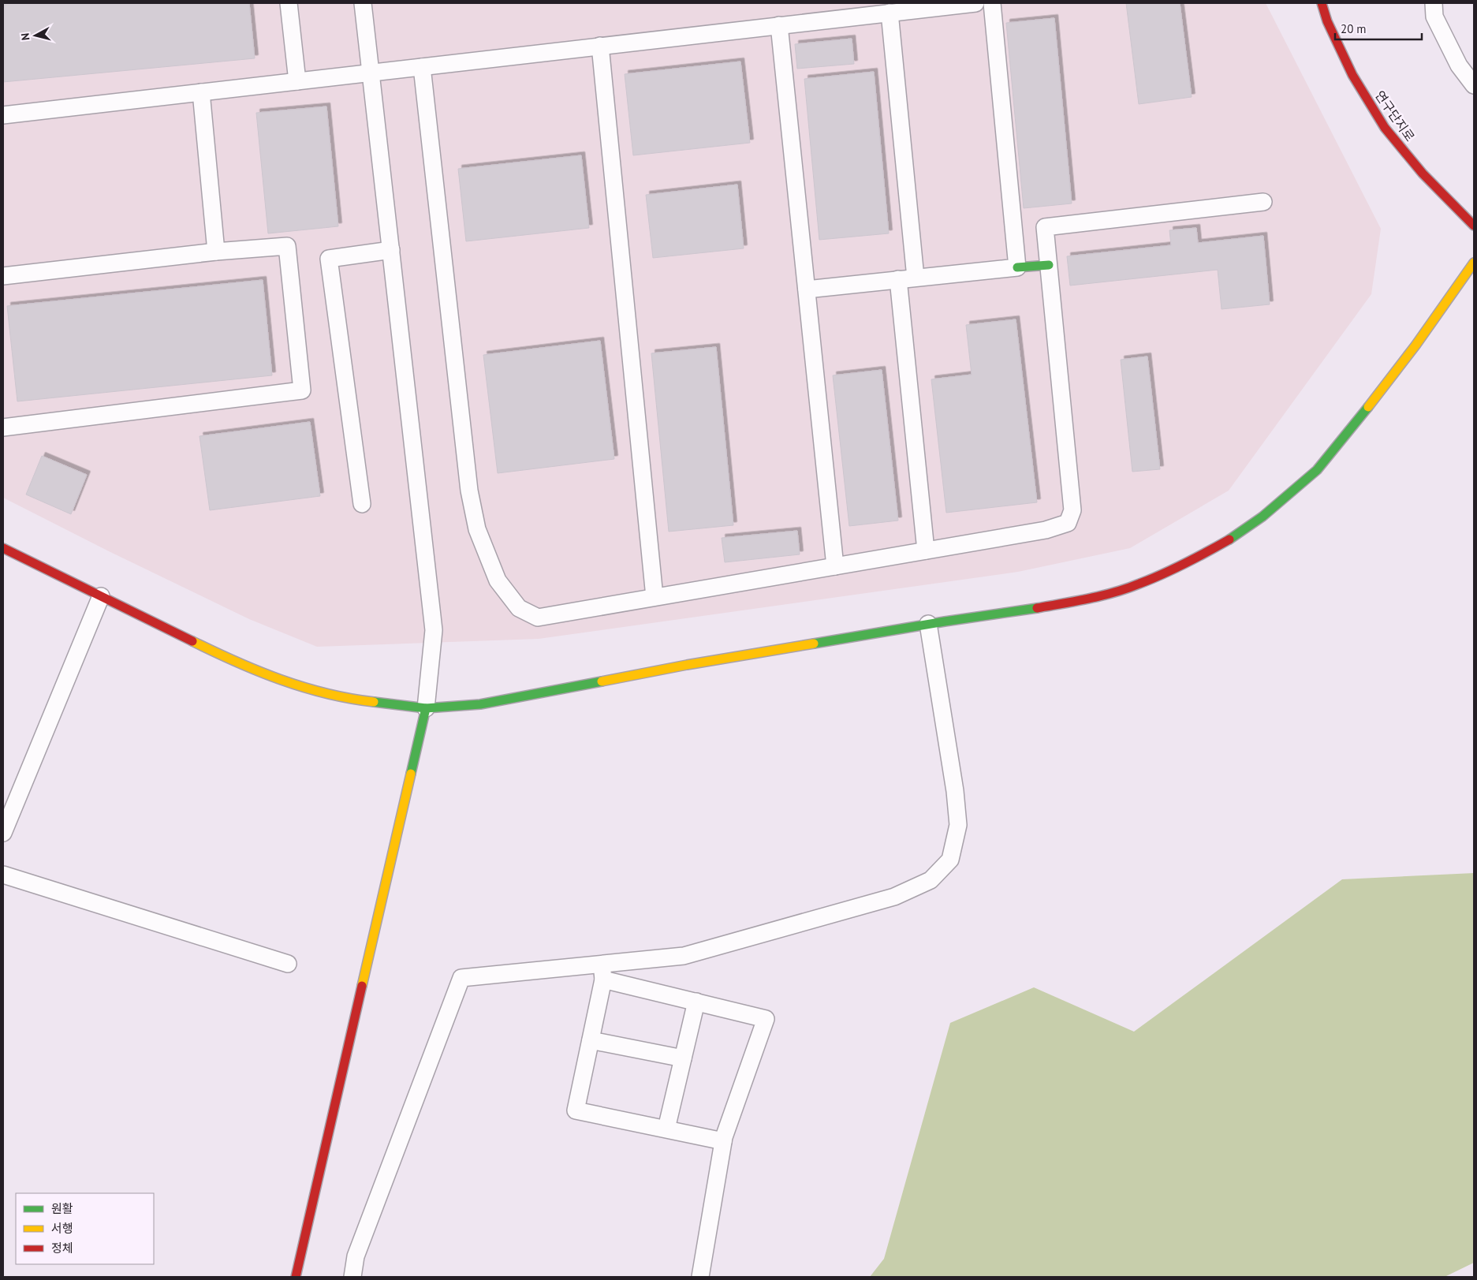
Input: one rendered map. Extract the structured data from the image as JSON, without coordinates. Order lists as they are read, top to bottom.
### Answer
{
  "streets": {
    "street": ["연구단지로"]
  },
  "legend": ["원활", "서행", "정체"],
  "scale_bar": "20 m",
  "north": "left"
}
